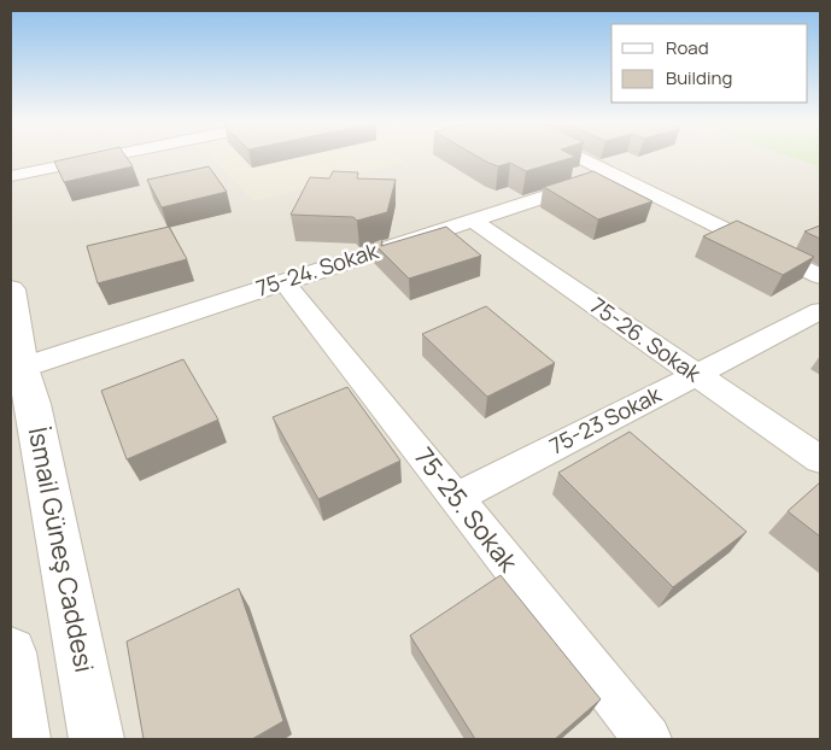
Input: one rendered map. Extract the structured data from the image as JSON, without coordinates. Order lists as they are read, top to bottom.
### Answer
{
  "streets": {
    "street": [
      "75-24. Sokak",
      "75-26. Sokak",
      "75-23 Sokak",
      "75-25. Sokak",
      "İsmail Güneş Caddesi"
    ]
  },
  "crossings": [
    ["75-24. Sokak", "75-26. Sokak"],
    ["75-24. Sokak", "75-25. Sokak"],
    ["75-24. Sokak", "İsmail Güneş Caddesi"],
    ["75-26. Sokak", "75-23 Sokak"],
    ["75-23 Sokak", "75-25. Sokak"]
  ],
  "legend": ["Road", "Building"]
}
